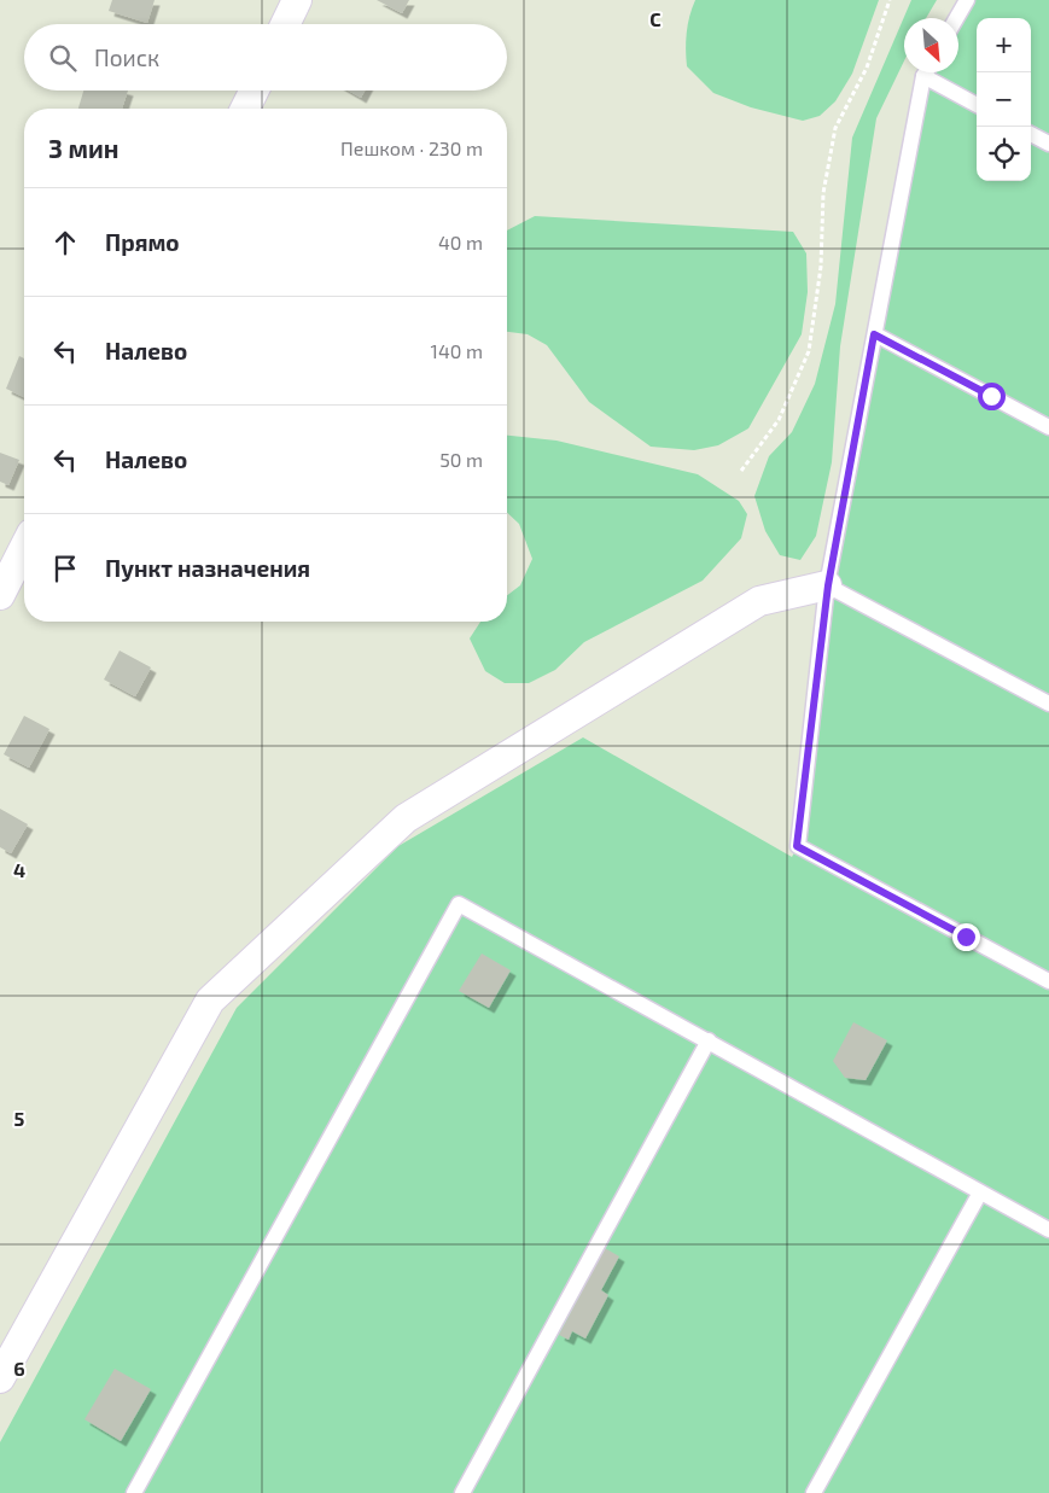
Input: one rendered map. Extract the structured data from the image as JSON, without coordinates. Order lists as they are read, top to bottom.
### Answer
{
  "north": "bottom right",
  "page": {
    "map_buttons": ["+", "−"],
    "search": "Поиск",
    "heading": ["3 мин", "Пешком · 230 m"],
    "list": [
      ["Прямо", "40 m"],
      ["Налево", "140 m"],
      ["Налево", "50 m"],
      "Пункт назначения"
    ]
  },
  "grid": {
    "columns": ["C"],
    "rows": ["4", "5", "6"]
  }
}
